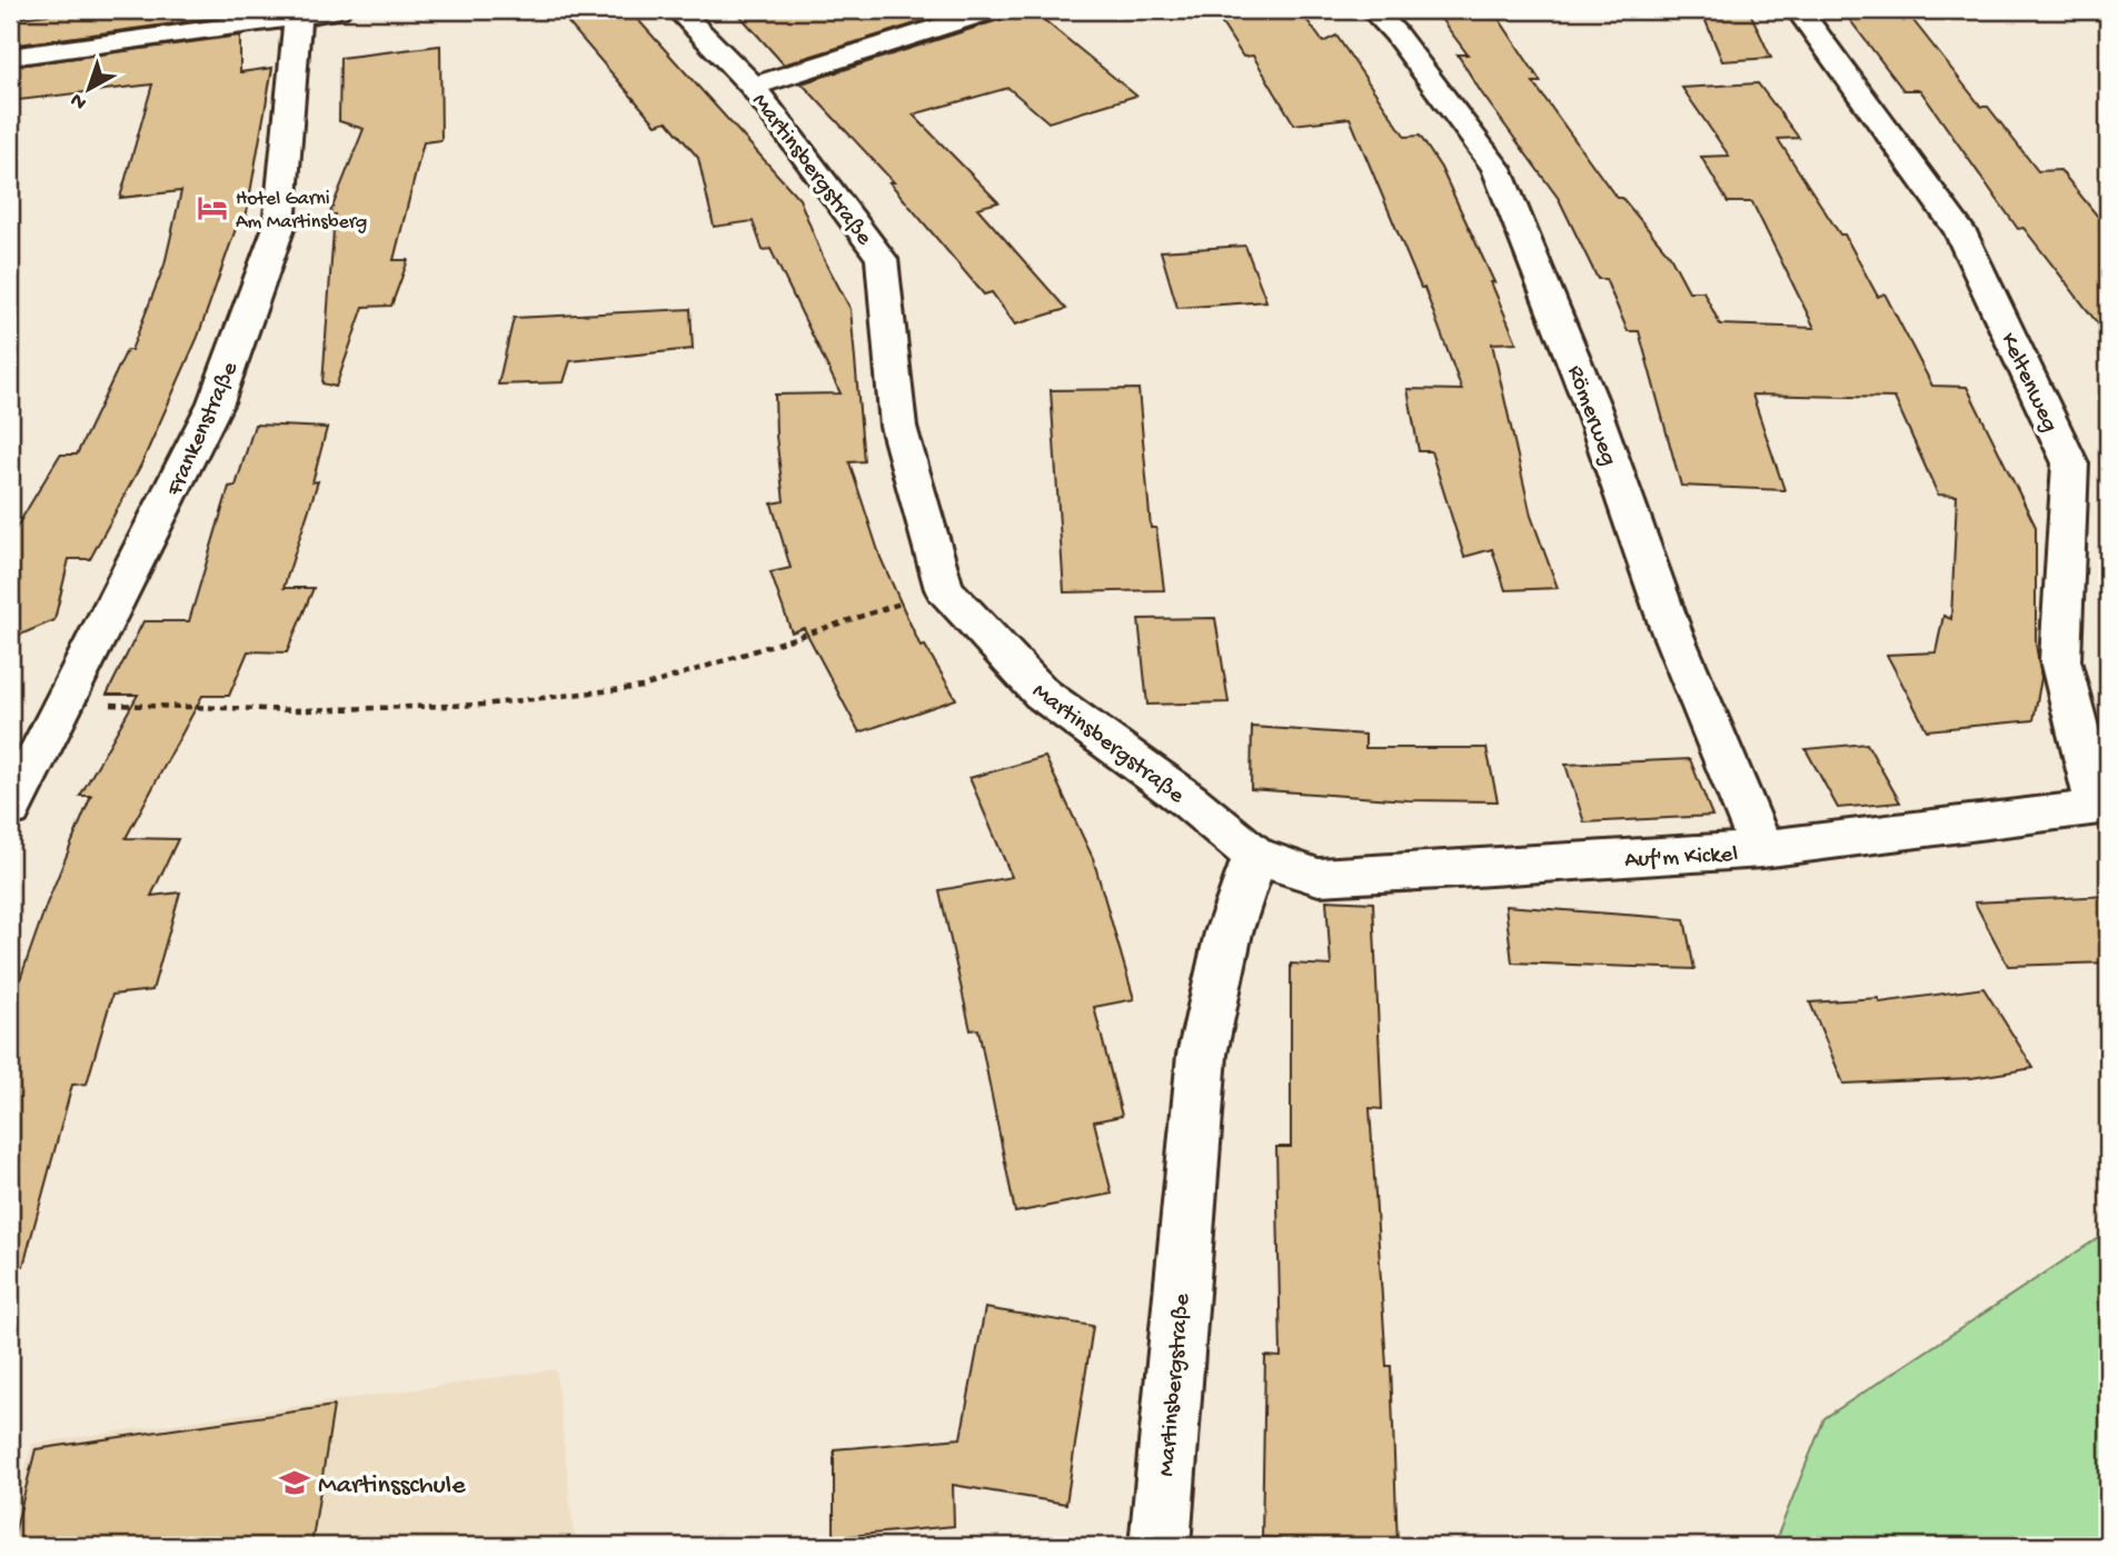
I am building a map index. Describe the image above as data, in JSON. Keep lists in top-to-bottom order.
{
  "streets": {
    "street": [
      "Martinsbergstraße",
      "Keltenweg",
      "Römerweg",
      "Frankenstraße",
      "Auf'm Kickel"
    ]
  },
  "crossings": [
    ["Martinsbergstraße", "Auf'm Kickel"],
    ["Keltenweg", "Auf'm Kickel"],
    ["Römerweg", "Auf'm Kickel"]
  ],
  "places": {
    "hotel": ["Hotel Garni Am Martinsberg"],
    "school or university": ["Martinsschule"]
  },
  "north": "bottom left"
}
